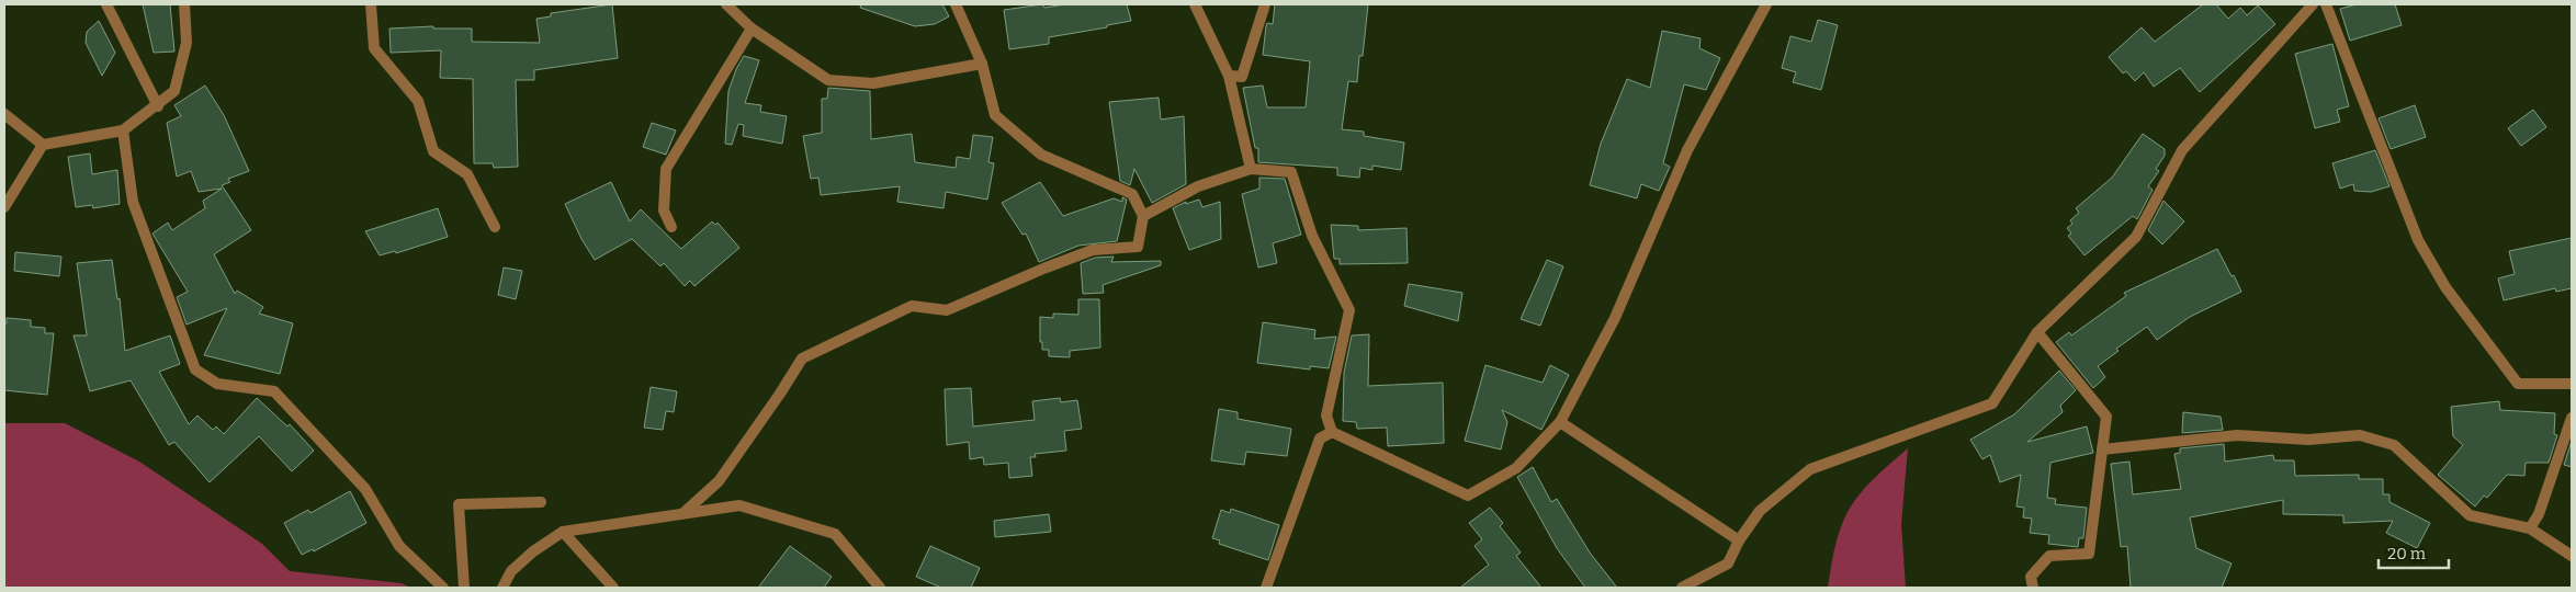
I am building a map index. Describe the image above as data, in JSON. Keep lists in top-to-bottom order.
{
  "scale_bar": "20 m"
}
